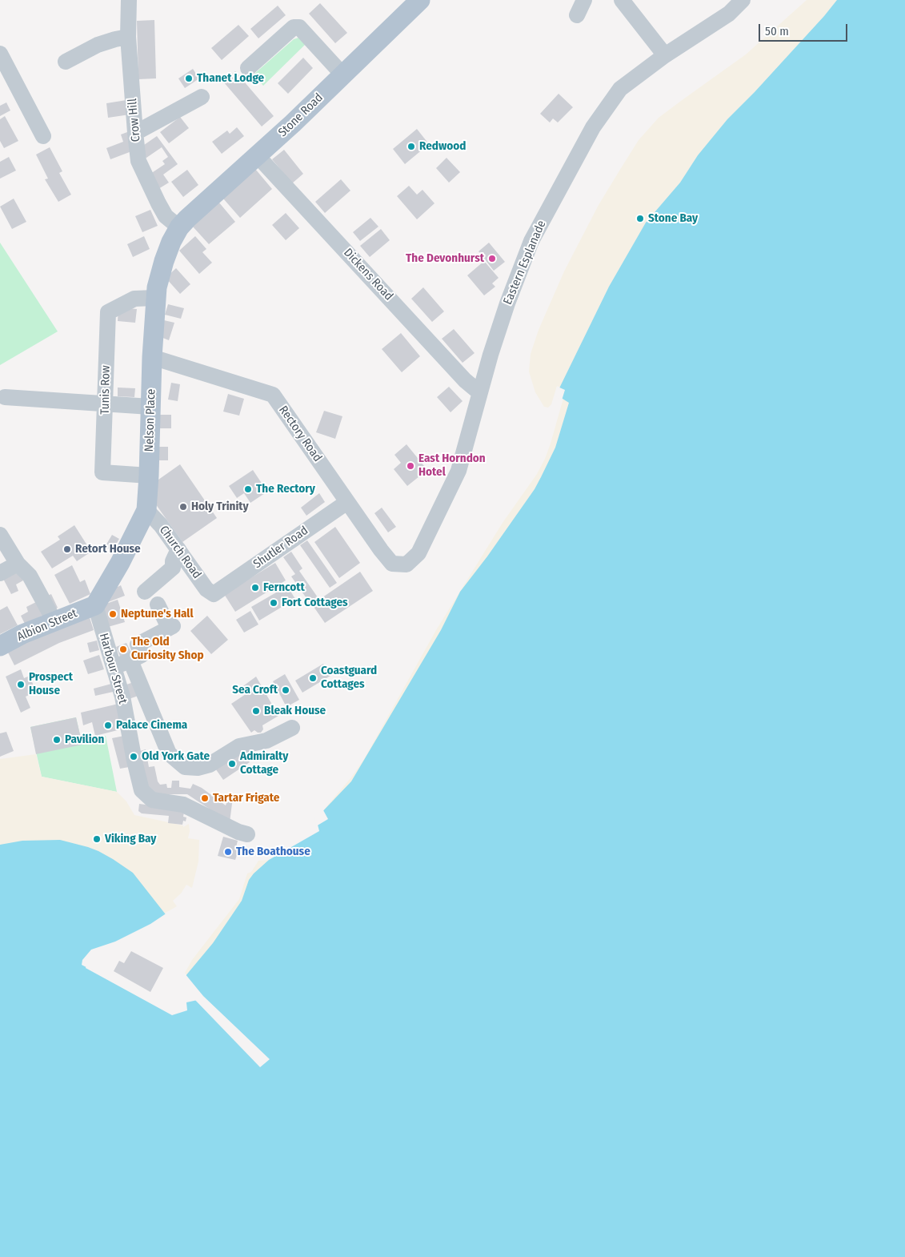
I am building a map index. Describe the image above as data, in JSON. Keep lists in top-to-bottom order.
{
  "streets": {
    "main road": ["Stone Road", "Nelson Place", "Albion Street"],
    "street": [
      "Crow Hill",
      "Eastern Esplanade",
      "Dickens Road",
      "Tunis Row",
      "Rectory Road",
      "Shutler Road",
      "Church Road",
      "Harbour Street"
    ]
  },
  "crossings": [
    ["Stone Road", "Crow Hill"],
    ["Stone Road", "Dickens Road"],
    ["Stone Road", "Nelson Place"],
    ["Crow Hill", "Nelson Place"],
    ["Eastern Esplanade", "Dickens Road"],
    ["Eastern Esplanade", "Rectory Road"],
    ["Tunis Row", "Nelson Place"],
    ["Nelson Place", "Rectory Road"],
    ["Nelson Place", "Church Road"],
    ["Nelson Place", "Albion Street"],
    ["Nelson Place", "Harbour Street"],
    ["Rectory Road", "Shutler Road"],
    ["Shutler Road", "Church Road"],
    ["Albion Street", "Harbour Street"]
  ],
  "places": [
    "Thanet Lodge",
    "Redwood",
    "Stone Bay",
    "The Devonhurst",
    "East Horndon Hotel",
    "The Rectory",
    "Holy Trinity",
    "Retort House",
    "Ferncott",
    "Fort Cottages",
    "Neptune's Hall",
    "The Old Curiosity Shop",
    "Coastguard Cottages",
    "Prospect House",
    "Sea Croft",
    "Bleak House",
    "Palace Cinema",
    "Pavilion",
    "Old York Gate",
    "Admiralty Cottage",
    "Tartar Frigate",
    "Viking Bay",
    "The Boathouse"
  ],
  "scale_bar": "50 m"
}
